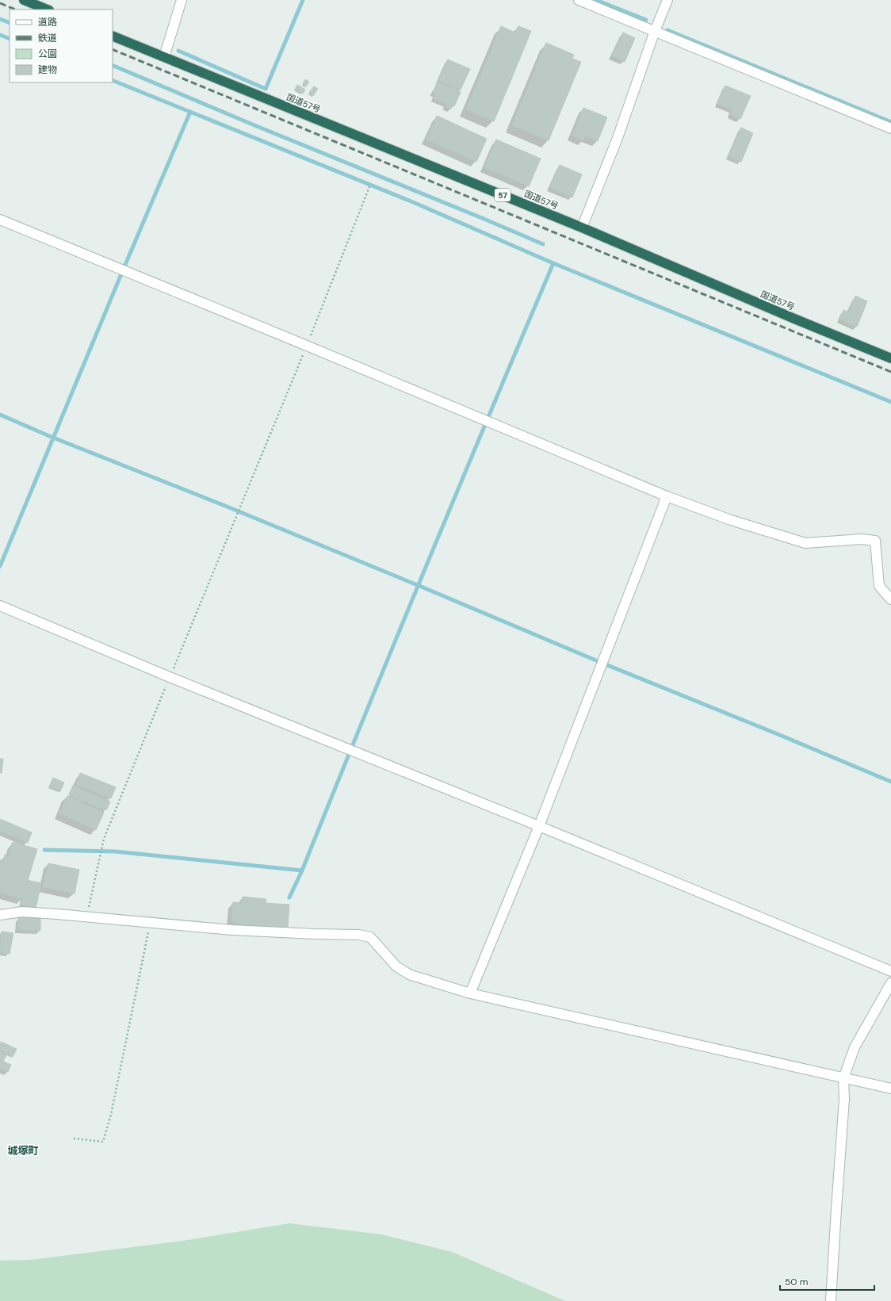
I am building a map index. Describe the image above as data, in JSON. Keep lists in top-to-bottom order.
{
  "streets": {
    "highway": ["国道57号", "57"]
  },
  "districts": ["城塚町"],
  "legend": [
    "道路",
    "鉄道",
    "公園",
    "建物"
  ],
  "scale_bar": "50 m"
}
